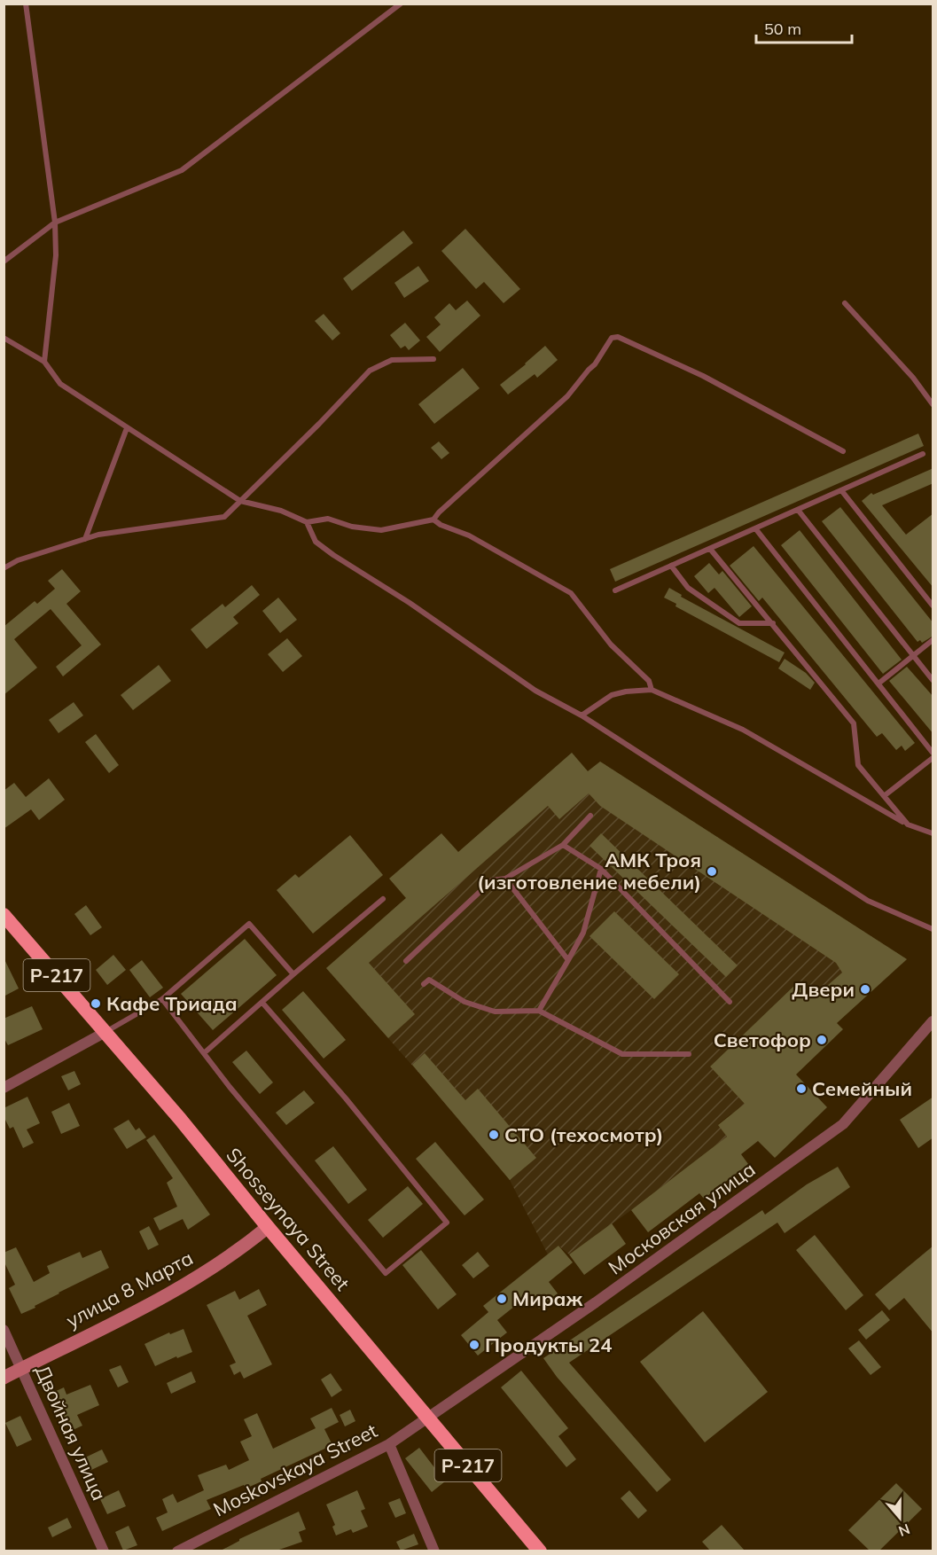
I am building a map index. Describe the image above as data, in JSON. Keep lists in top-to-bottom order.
{
  "streets": {
    "highway": ["Р-217", "Shosseynaya Street"],
    "main road": ["улица 8 Марта"],
    "street": ["Московская улица", "Двойная улица", "Moskovskaya Street"]
  },
  "crossings": [
    ["Московская улица", "Shosseynaya Street"],
    ["Московская улица", "Moskovskaya Street"],
    ["Shosseynaya Street", "улица 8 Марта"],
    ["Shosseynaya Street", "Moskovskaya Street"],
    ["улица 8 Марта", "Двойная улица"]
  ],
  "places": [
    "АМК Троя (изготовление мебели)",
    "Двери",
    "Кафе Триада",
    "Светофор",
    "Семейный",
    "СТО (техосмотр)",
    "Мираж",
    "Продукты 24"
  ],
  "scale_bar": "50 m",
  "north": "bottom"
}
